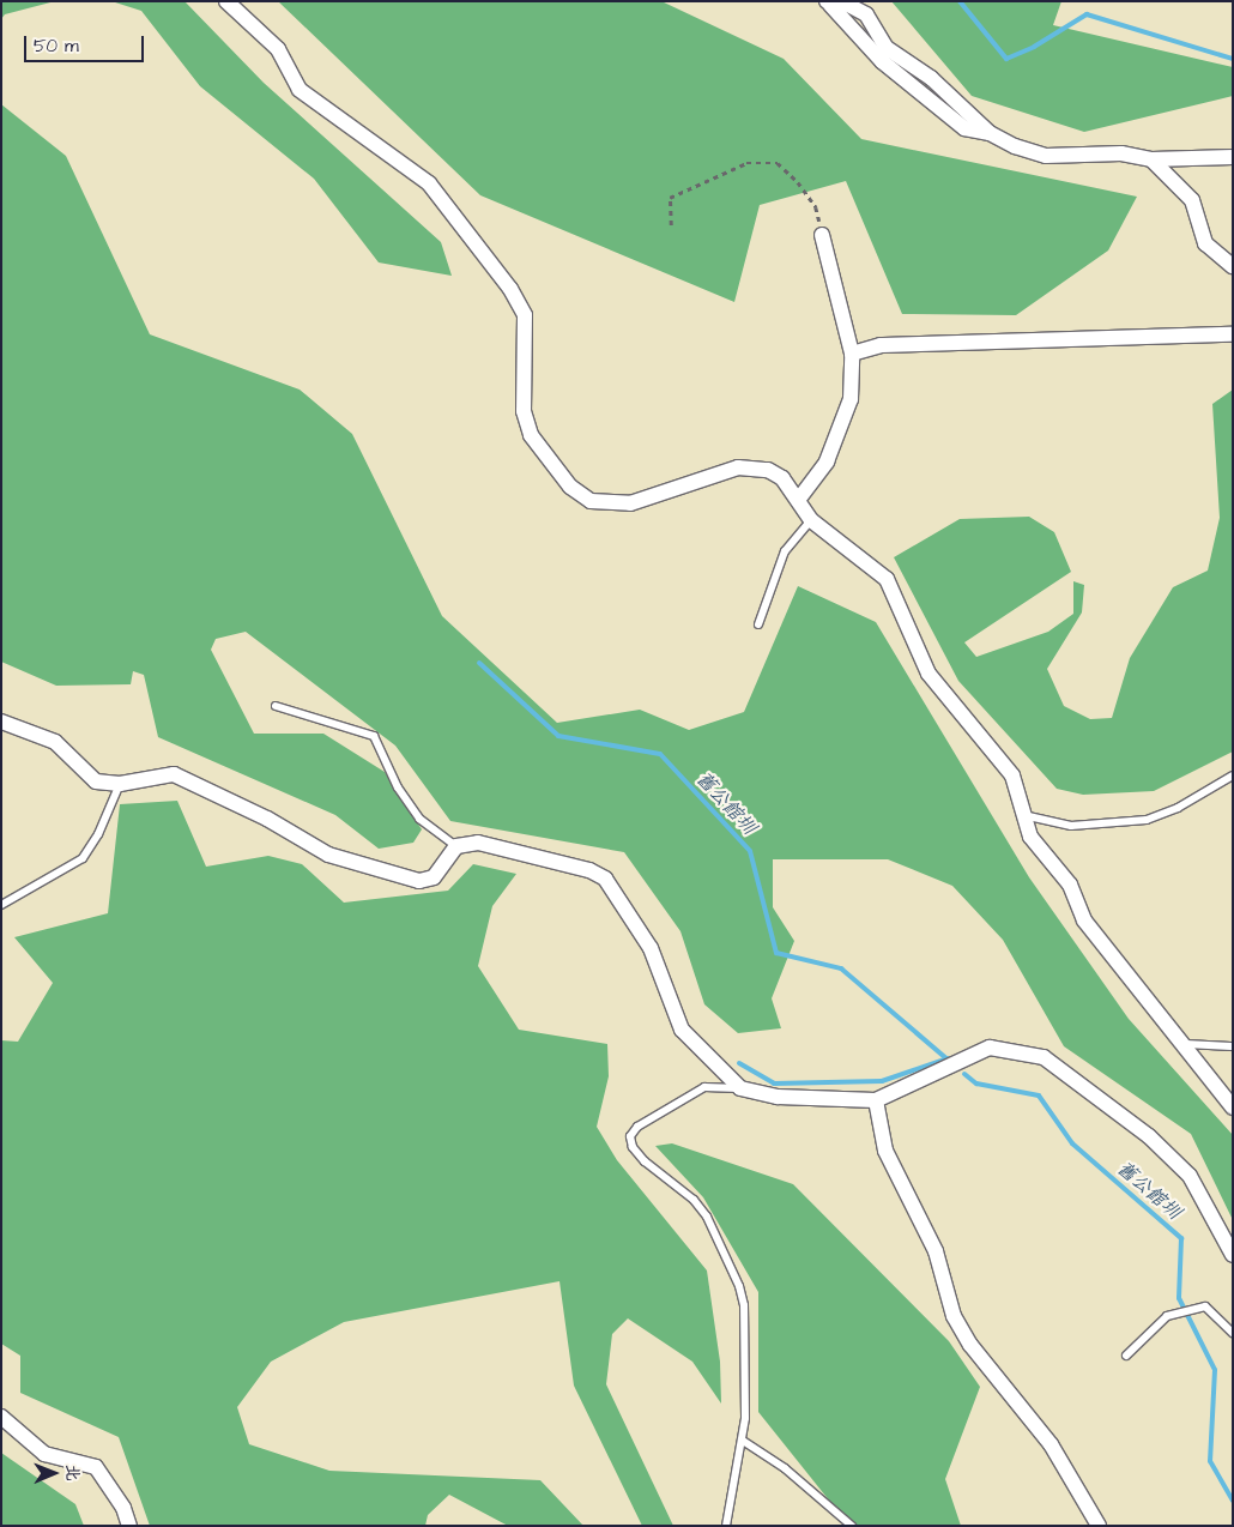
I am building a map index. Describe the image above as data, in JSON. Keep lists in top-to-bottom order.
{
  "water": ["舊公館圳"],
  "scale_bar": "50 m",
  "north": "right"
}
